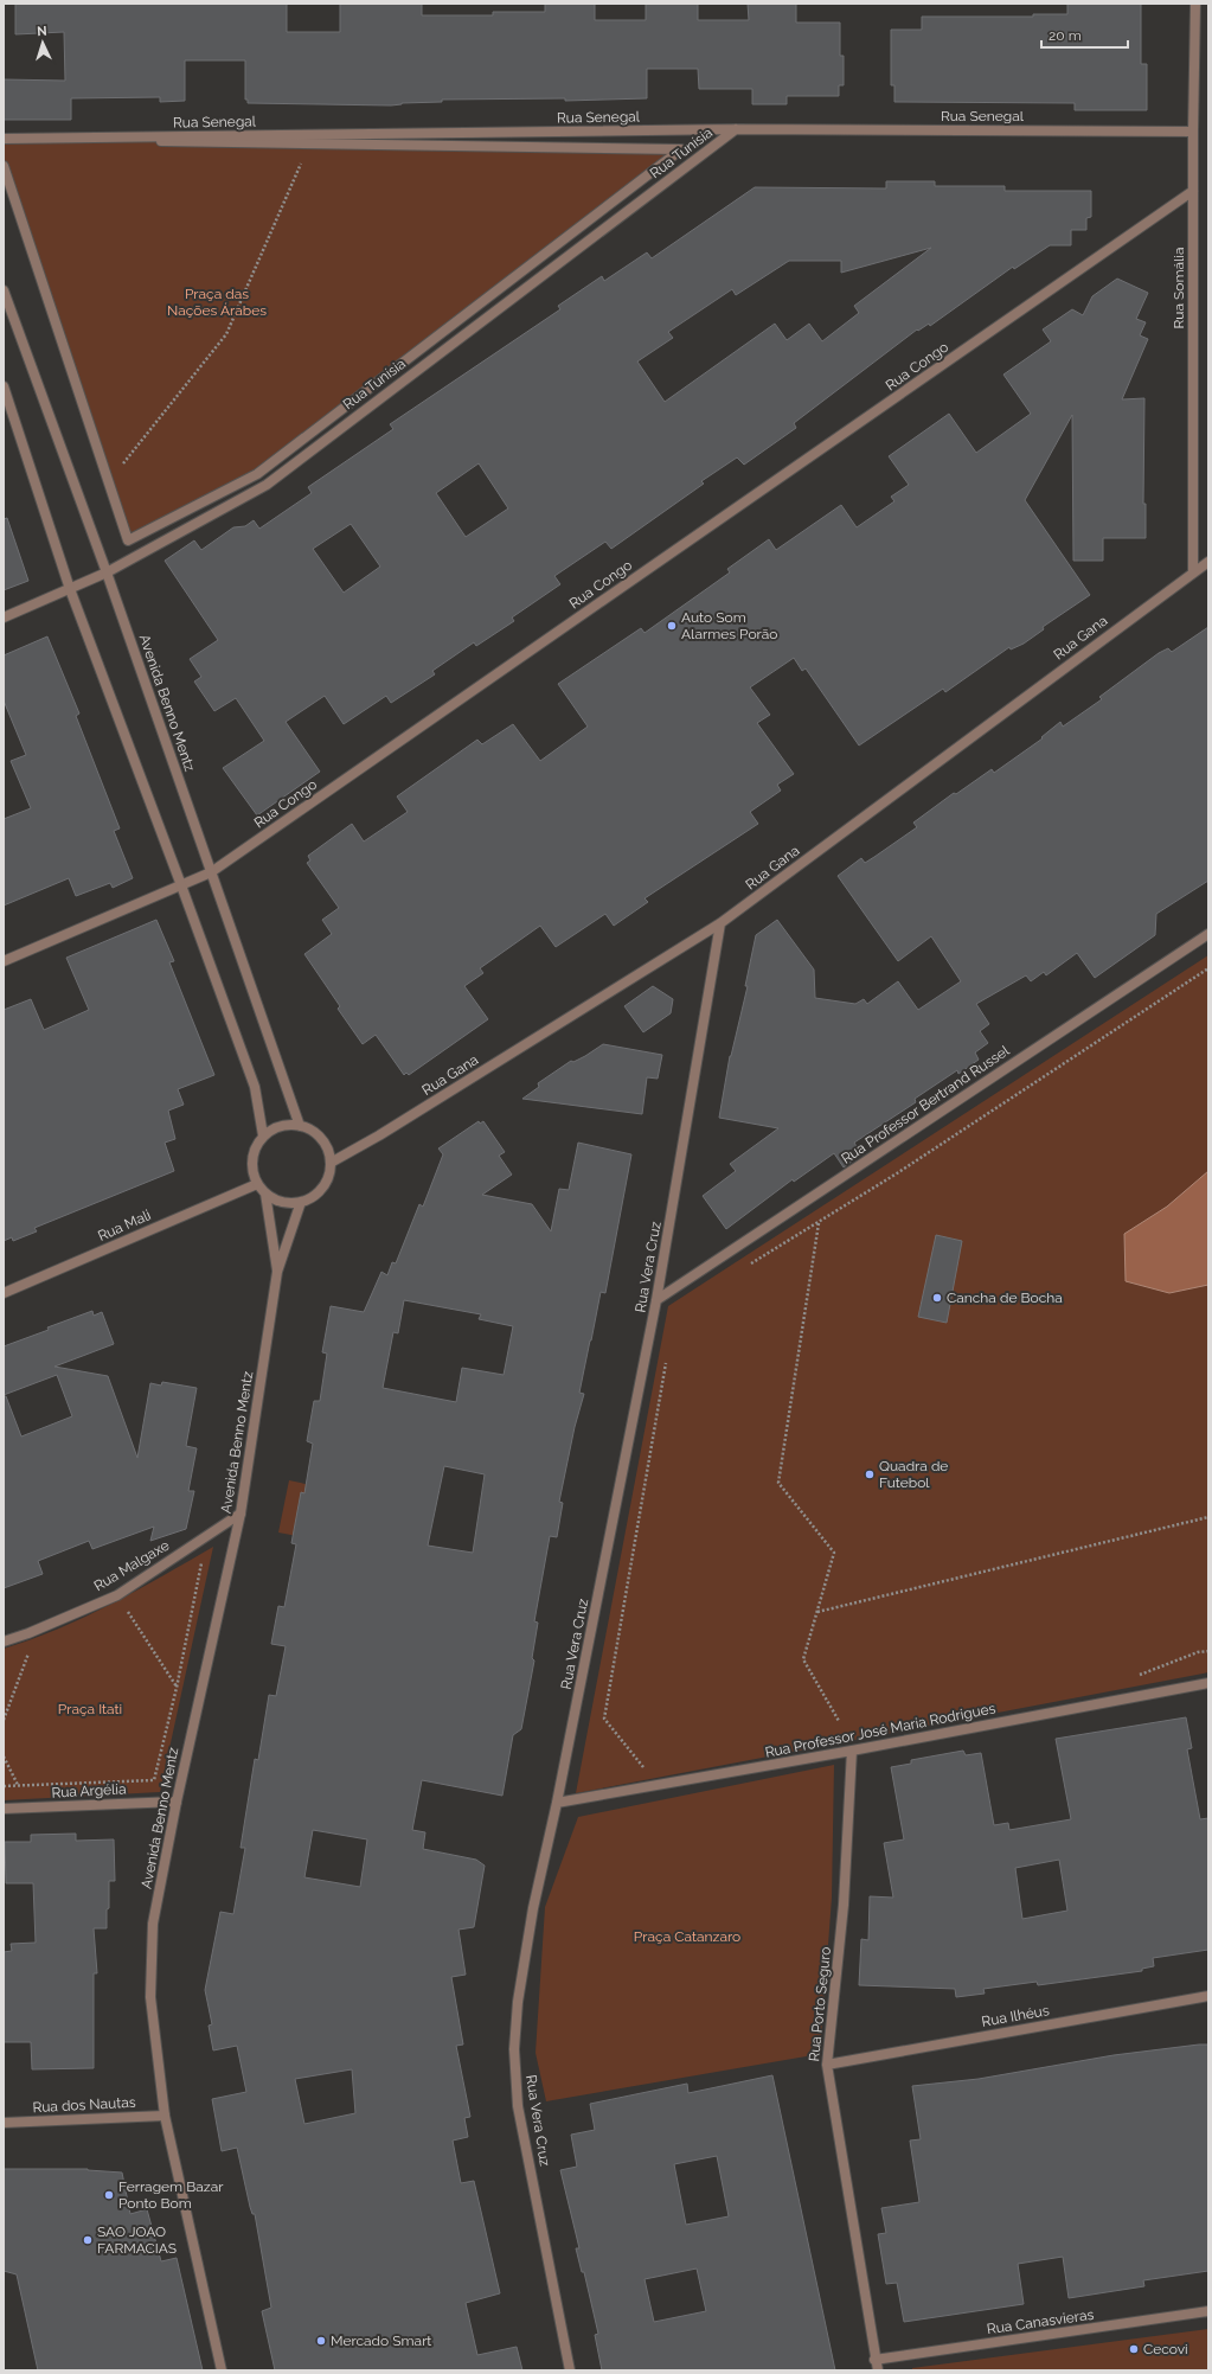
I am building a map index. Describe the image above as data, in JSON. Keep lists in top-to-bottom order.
{
  "streets": {
    "street": [
      "Rua Senegal",
      "Rua Tunísia",
      "Rua Somália",
      "Rua Congo",
      "Rua Gana",
      "Avenida Benno Mentz",
      "Rua Professor Bertrand Russel",
      "Rua Mali",
      "Rua Vera Cruz",
      "Rua Malgaxe",
      "Rua Professor José Maria Rodrigues",
      "Rua Argélia",
      "Rua Porto Seguro",
      "Rua Ilhéus",
      "Rua dos Nautas",
      "Rua Canasvieras"
    ]
  },
  "crossings": [
    ["Rua Senegal", "Rua Tunísia"],
    ["Rua Senegal", "Rua Somália"],
    ["Rua Tunísia", "Avenida Benno Mentz"],
    ["Rua Somália", "Rua Congo"],
    ["Rua Somália", "Rua Gana"],
    ["Rua Congo", "Avenida Benno Mentz"],
    ["Rua Gana", "Avenida Benno Mentz"],
    ["Rua Gana", "Rua Mali"],
    ["Rua Gana", "Rua Vera Cruz"],
    ["Avenida Benno Mentz", "Rua Mali"],
    ["Avenida Benno Mentz", "Rua Malgaxe"],
    ["Avenida Benno Mentz", "Rua Argélia"],
    ["Avenida Benno Mentz", "Rua dos Nautas"],
    ["Rua Professor Bertrand Russel", "Rua Vera Cruz"],
    ["Rua Vera Cruz", "Rua Professor José Maria Rodrigues"],
    ["Rua Professor José Maria Rodrigues", "Rua Porto Seguro"],
    ["Rua Porto Seguro", "Rua Ilhéus"],
    ["Rua Porto Seguro", "Rua Canasvieras"]
  ],
  "parks": ["Praça das Nações Árabes", "Praça Itati", "Praça Catanzaro"],
  "places": [
    "Auto Som Alarmes Porão",
    "Cancha de Bocha",
    "Quadra de Futebol",
    "Ferragem Bazar Ponto Bom",
    "SAO JOAO FARMACIAS",
    "Mercado Smart",
    "Cecovi"
  ],
  "scale_bar": "20 m",
  "north": "top"
}
